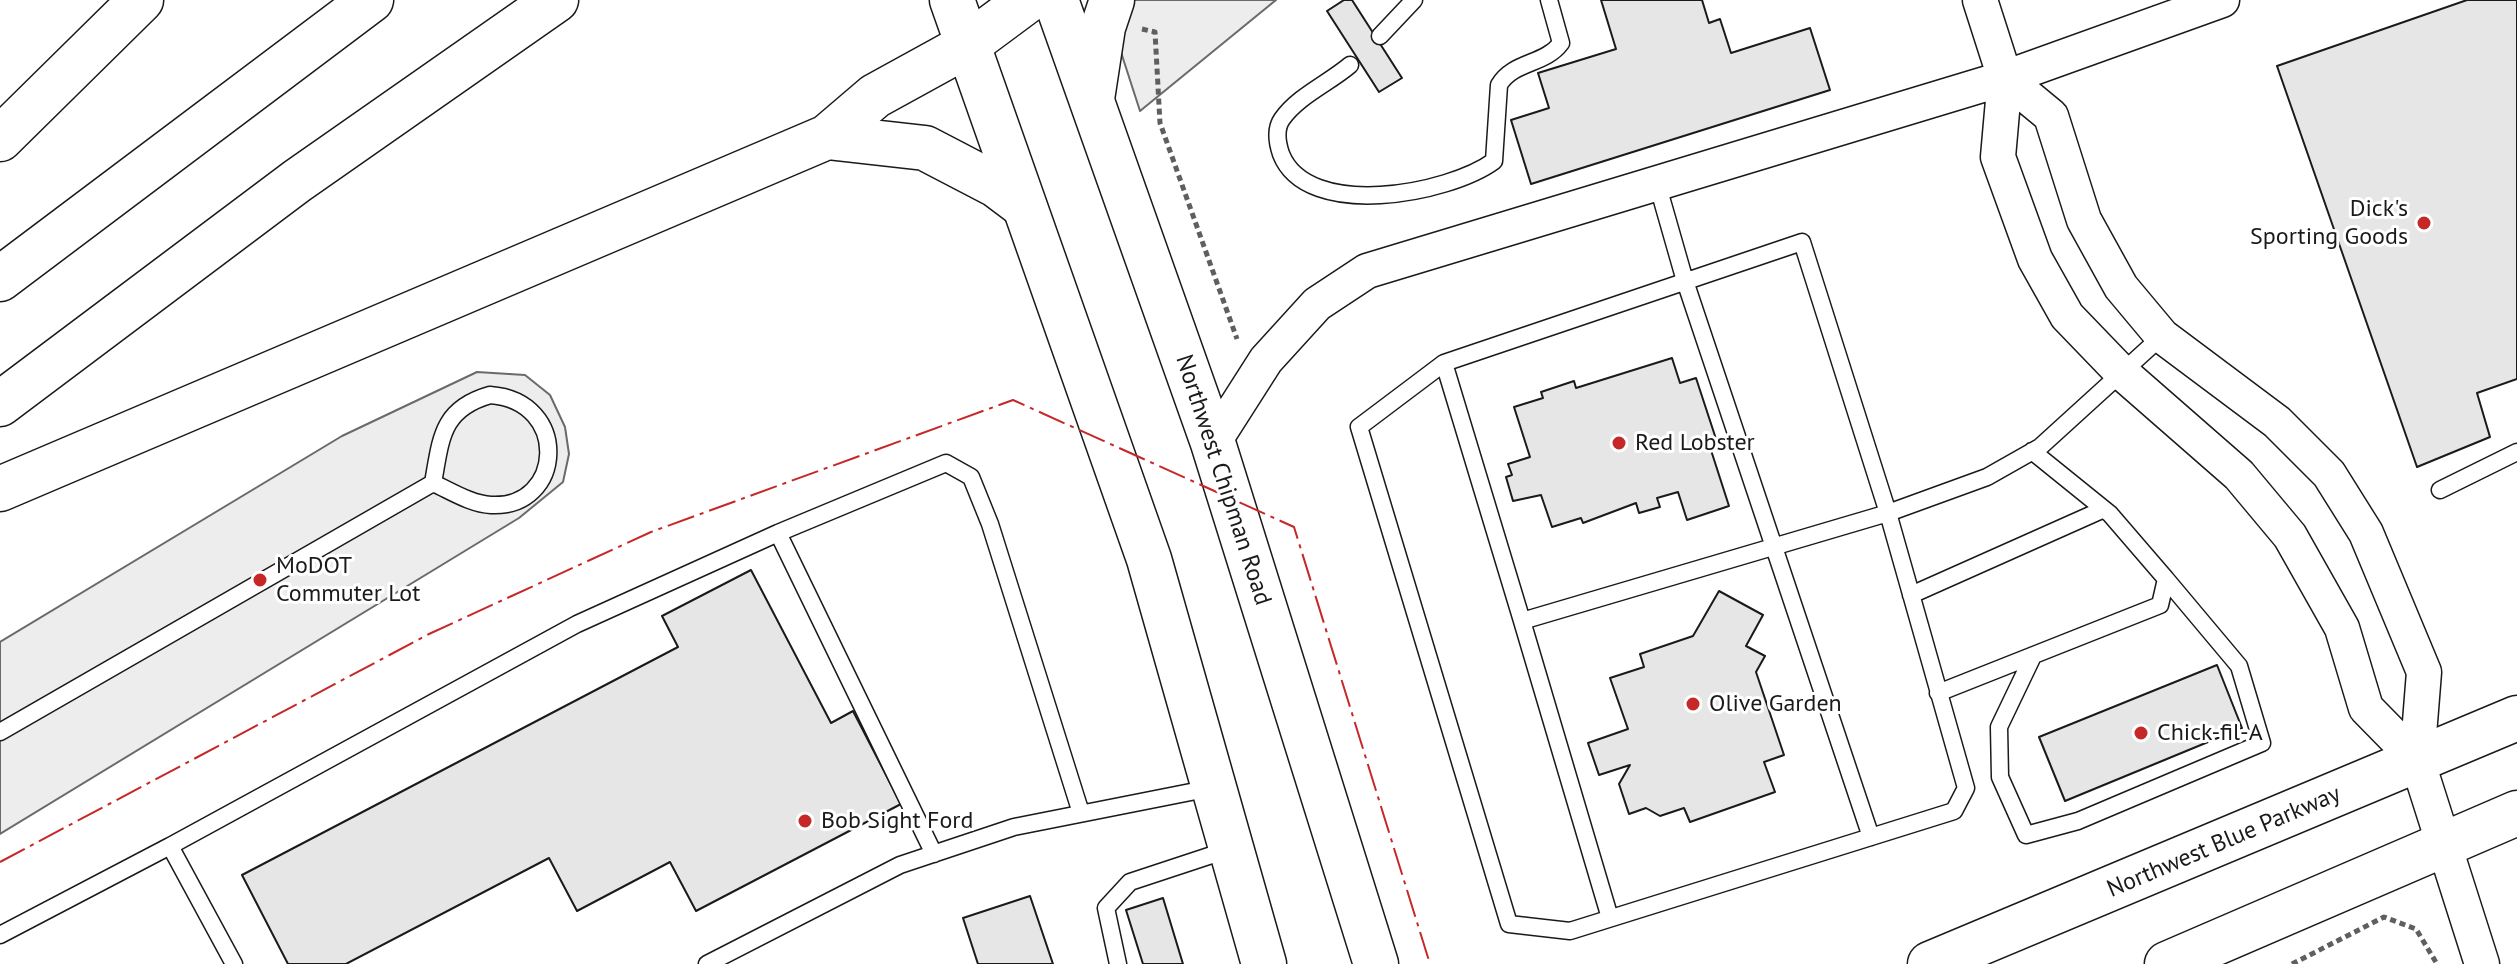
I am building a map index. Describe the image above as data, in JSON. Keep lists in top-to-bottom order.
{
  "streets": {
    "main road": ["Northwest Chipman Road", "Northwest Blue Parkway"]
  },
  "places": [
    "Dick's Sporting Goods",
    "Red Lobster",
    "MoDOT Commuter Lot",
    "Olive Garden",
    "Chick-fil-A",
    "Bob Sight Ford"
  ]
}
